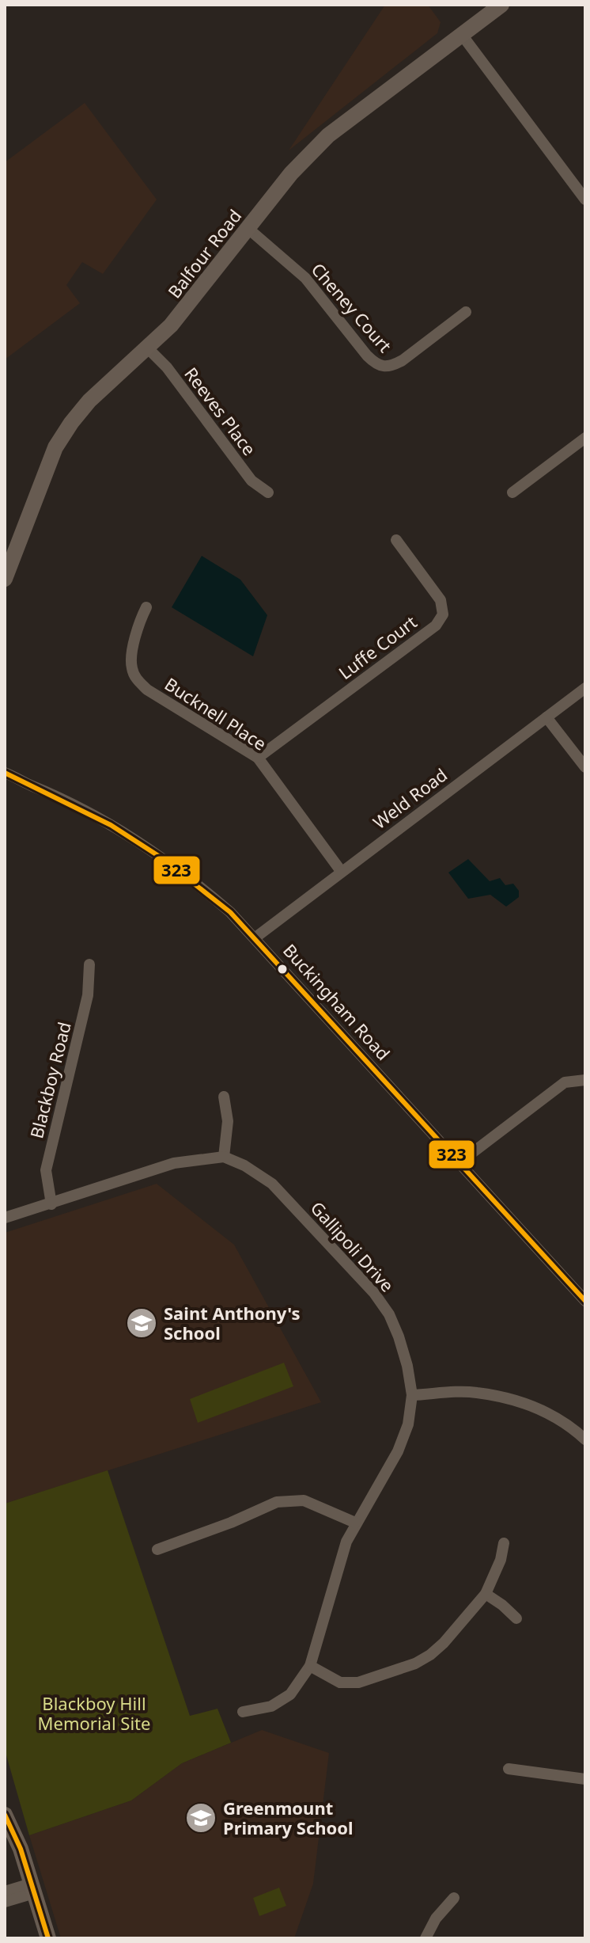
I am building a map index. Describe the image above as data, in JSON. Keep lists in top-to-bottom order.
{
  "streets": {
    "main road": ["Balfour Road"],
    "street": [
      "Cheney Court",
      "Reeves Place",
      "Luffe Court",
      "Bucknell Place",
      "Weld Road",
      "Buckingham Road",
      "Blackboy Road",
      "Gallipoli Drive"
    ]
  },
  "crossings": [
    ["Balfour Road", "Cheney Court"],
    ["Balfour Road", "Reeves Place"],
    ["Luffe Court", "Bucknell Place"],
    ["Bucknell Place", "Weld Road"],
    ["Weld Road", "Buckingham Road"]
  ],
  "parks": ["Blackboy Hill Memorial Site"],
  "places": {
    "school or university": ["Saint Anthony's School", "Greenmount Primary School"]
  },
  "lines": ["transit line 323"]
}
